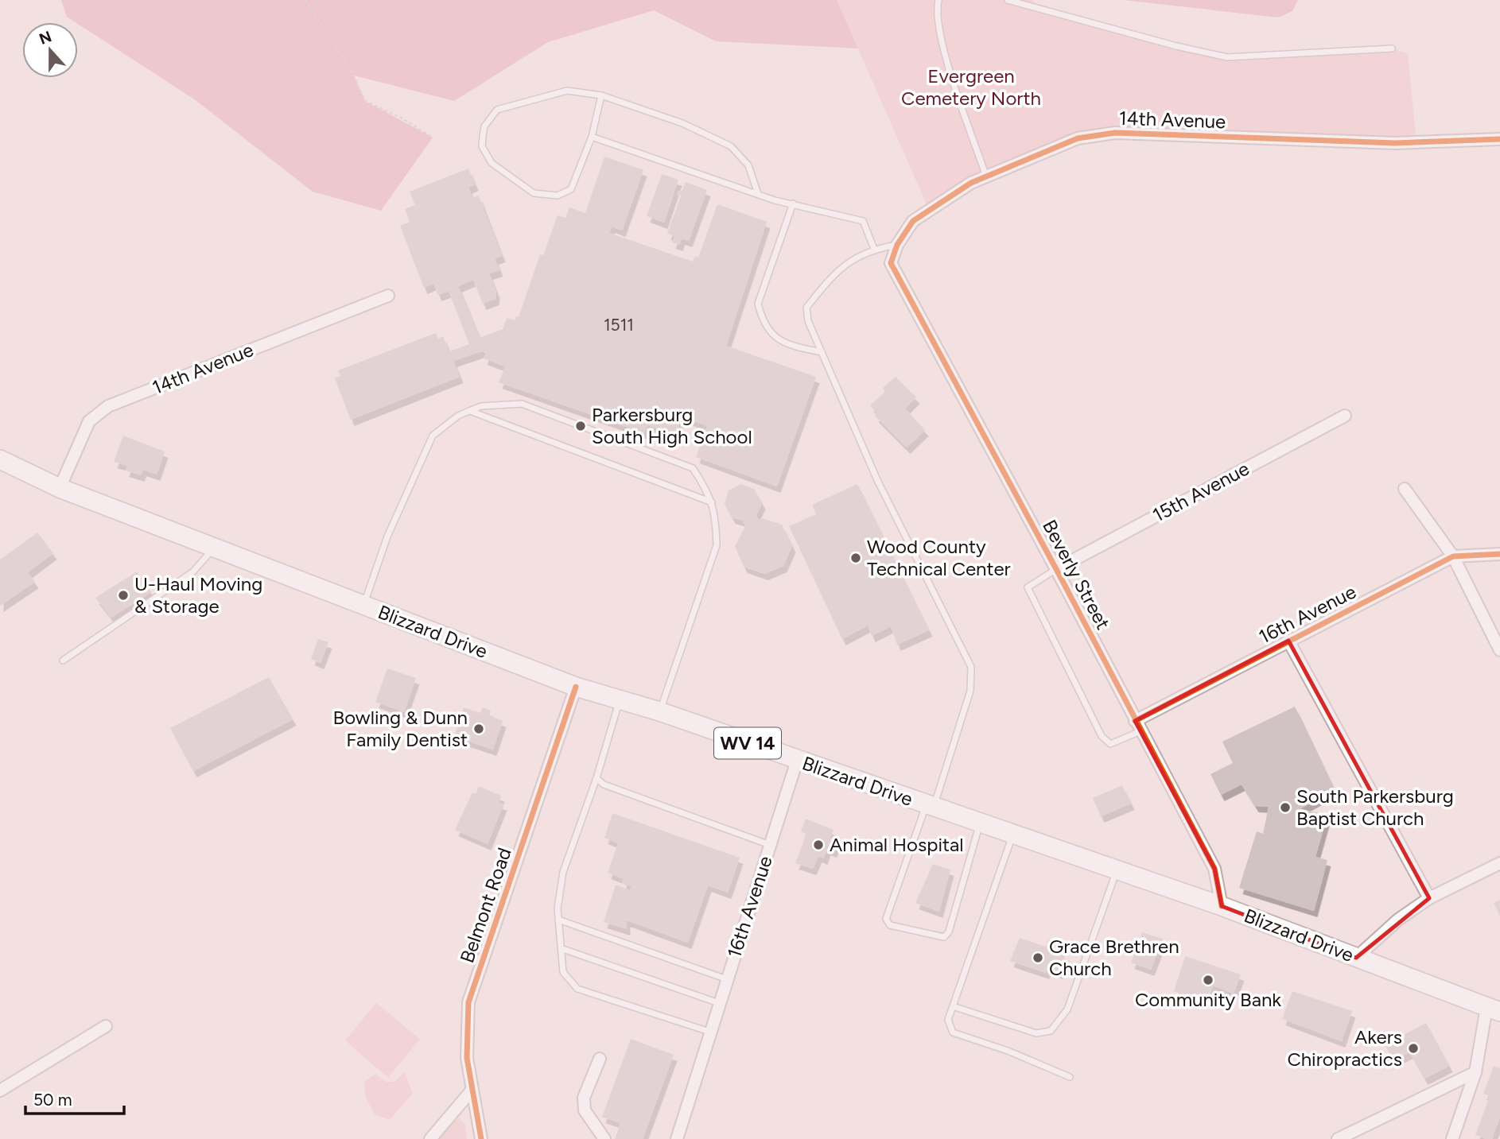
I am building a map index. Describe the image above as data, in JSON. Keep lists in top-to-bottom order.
{
  "streets": {
    "main road": ["Blizzard Drive", "WV 14"],
    "street": [
      "14th Avenue",
      "15th Avenue",
      "Beverly Street",
      "16th Avenue",
      "Belmont Road"
    ]
  },
  "crossings": [
    ["14th Avenue", "Beverly Street"],
    ["14th Avenue", "Blizzard Drive"],
    ["15th Avenue", "Beverly Street"],
    ["Beverly Street", "16th Avenue"],
    ["Beverly Street", "Blizzard Drive"],
    ["16th Avenue", "Blizzard Drive"],
    ["Blizzard Drive", "Belmont Road"]
  ],
  "parks": ["Evergreen Cemetery North"],
  "places": [
    "Parkersburg South High School",
    "Wood County Technical Center",
    "U-Haul Moving & Storage",
    "Bowling & Dunn Family Dentist",
    "South Parkersburg Baptist Church",
    "Animal Hospital",
    "Grace Brethren Church",
    "Community Bank",
    "Akers Chiropractics"
  ],
  "house_numbers": ["1511"],
  "scale_bar": "50 m",
  "north": "top"
}
